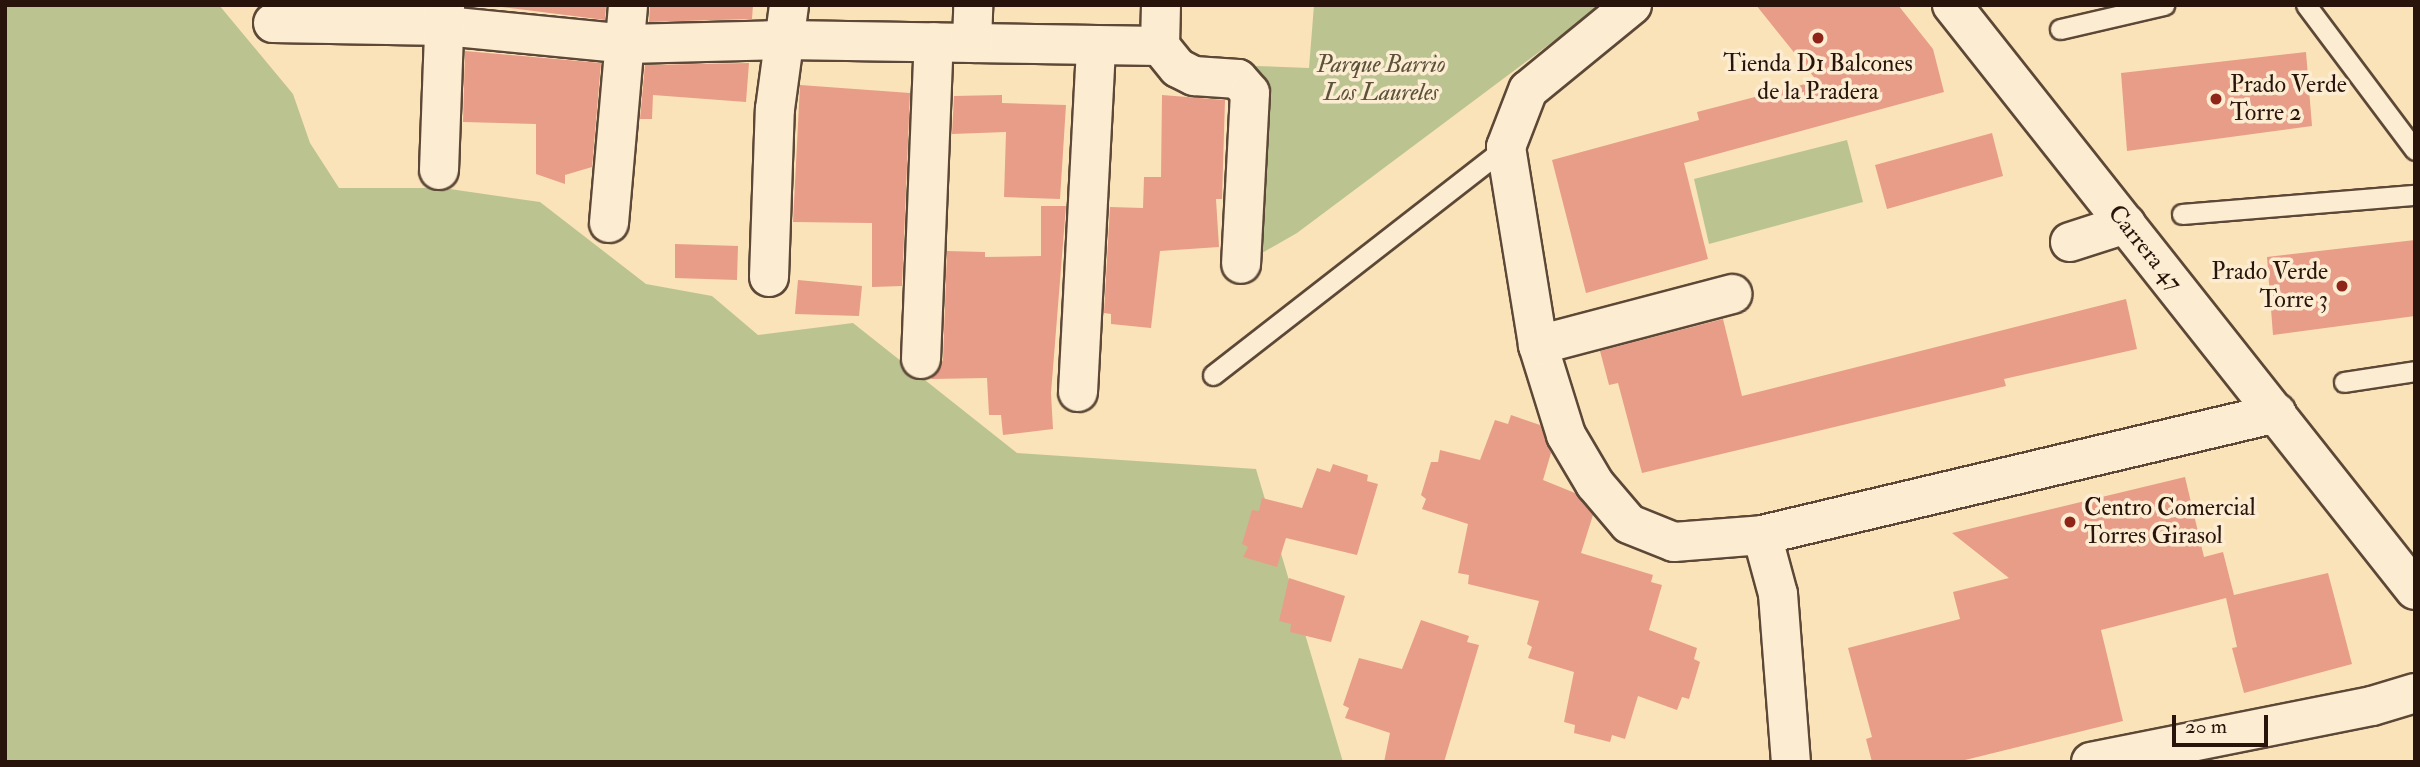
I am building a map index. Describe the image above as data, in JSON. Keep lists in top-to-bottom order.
{
  "streets": {
    "street": ["Carrera 47"]
  },
  "parks": ["Parque Barrio Los Laureles"],
  "places": [
    "Tienda D1 Balcones de la Pradera",
    "Prado Verde Torre 2",
    "Prado Verde Torre 3",
    "Centro Comercial Torres Girasol"
  ],
  "scale_bar": "20 m"
}
